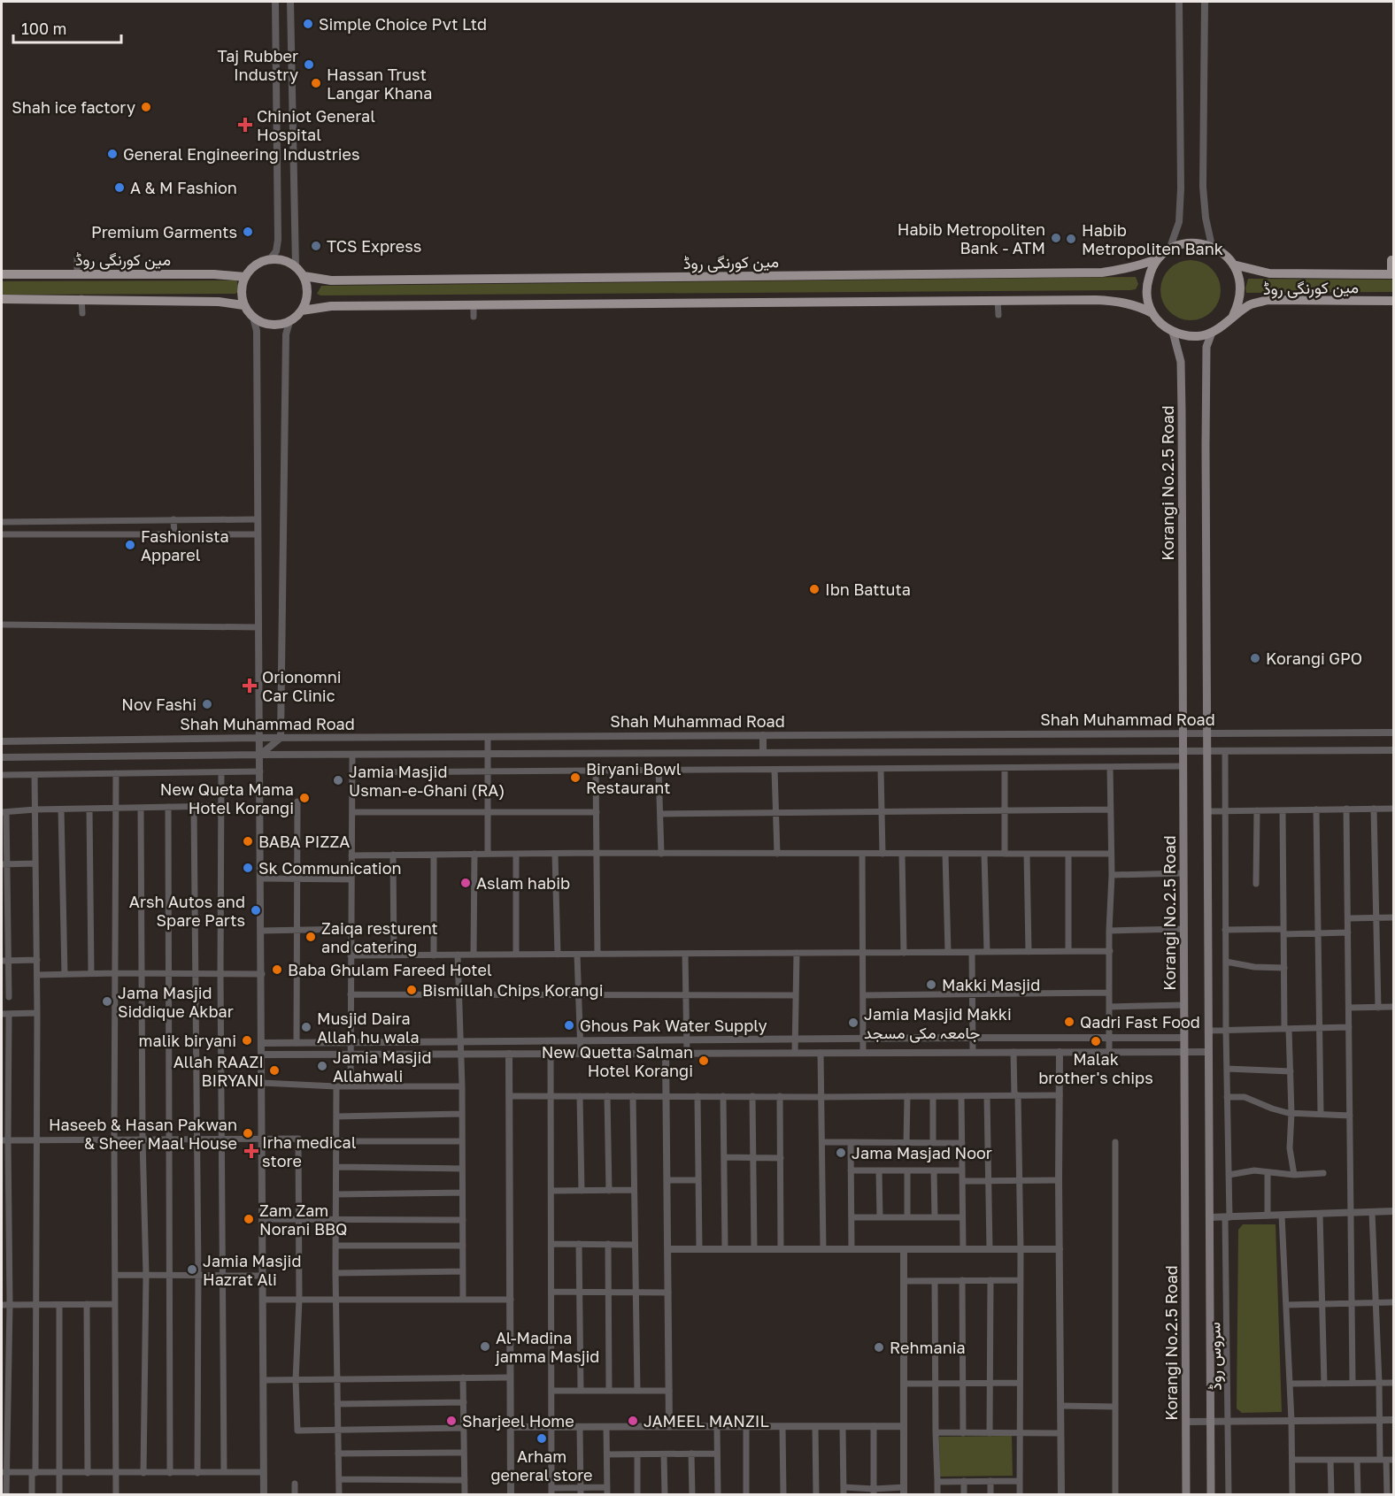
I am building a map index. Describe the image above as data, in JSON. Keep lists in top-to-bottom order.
{
  "streets": {
    "main road": ["مین کورنگی روڈ", "Korangi No.2.5 Road"],
    "street": ["Shah Muhammad Road", "سروس روڈ"]
  },
  "crossings": [
    ["مین کورنگی روڈ", "Korangi No.2.5 Road"],
    ["Korangi No.2.5 Road", "Shah Muhammad Road"],
    ["Shah Muhammad Road", "سروس روڈ"]
  ],
  "places": {
    "other": [
      "Simple Choice Pvt Ltd",
      "Taj Rubber Industry",
      "Hassan Trust Langar Khana",
      "Shah ice factory",
      "General Engineering Industries",
      "A & M Fashion",
      "Premium Garments",
      "Habib Metropoliten Bank - ATM",
      "Habib Metropoliten Bank",
      "TCS Express",
      "Fashionista Apparel",
      "Ibn Battuta",
      "Korangi GPO",
      "Nov Fashi",
      "Biryani Bowl Restaurant",
      "Jamia Masjid Usman-e-Ghani (RA)",
      "New Queta Mama Hotel Korangi",
      "BABA PIZZA",
      "Sk Communication",
      "Aslam habib",
      "Arsh Autos and Spare Parts",
      "Zaiqa resturent and catering",
      "Baba Ghulam Fareed Hotel",
      "Makki Masjid",
      "Bismillah Chips Korangi",
      "Jama Masjid Siddique Akbar",
      "Qadri Fast Food",
      "Jamia Masjid Makki جامعہ مکی مسجد",
      "Ghous Pak Water Supply",
      "Musjid Daira Allah hu wala",
      "malik biryani",
      "Malak brother's chips",
      "New Quetta Salman Hotel Korangi",
      "Jamia Masjid Allahwali",
      "Allah RAAZI BIRYANI",
      "Haseeb & Hasan Pakwan & Sheer Maal House",
      "Jama Masjad Noor",
      "Zam Zam Norani BBQ",
      "Jamia Masjid Hazrat Ali",
      "Al-Madina jamma Masjid",
      "Rehmania",
      "Sharjeel Home",
      "JAMEEL MANZIL",
      "Arham general store"
    ],
    "health": ["Chiniot General Hospital", "Orionomni Car Clinic", "Irha medical store"]
  },
  "scale_bar": "100 m"
}
